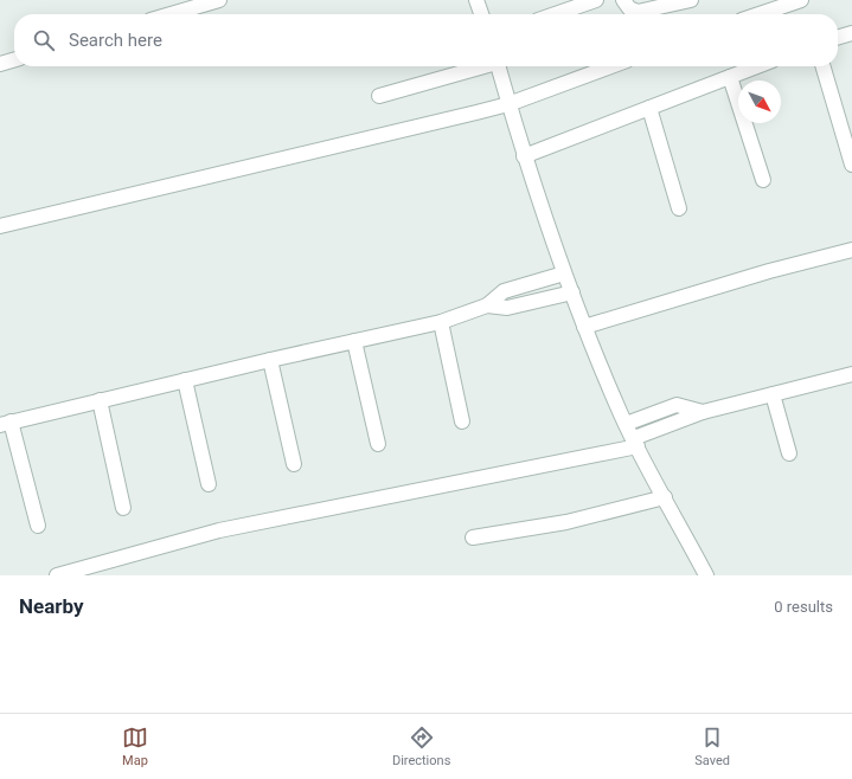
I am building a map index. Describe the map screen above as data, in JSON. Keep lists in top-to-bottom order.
{
  "north": "bottom right",
  "page": {
    "search": "Search here",
    "heading": ["Nearby", "0 results"],
    "nav": ["Map", "Directions", "Saved"]
  }
}
